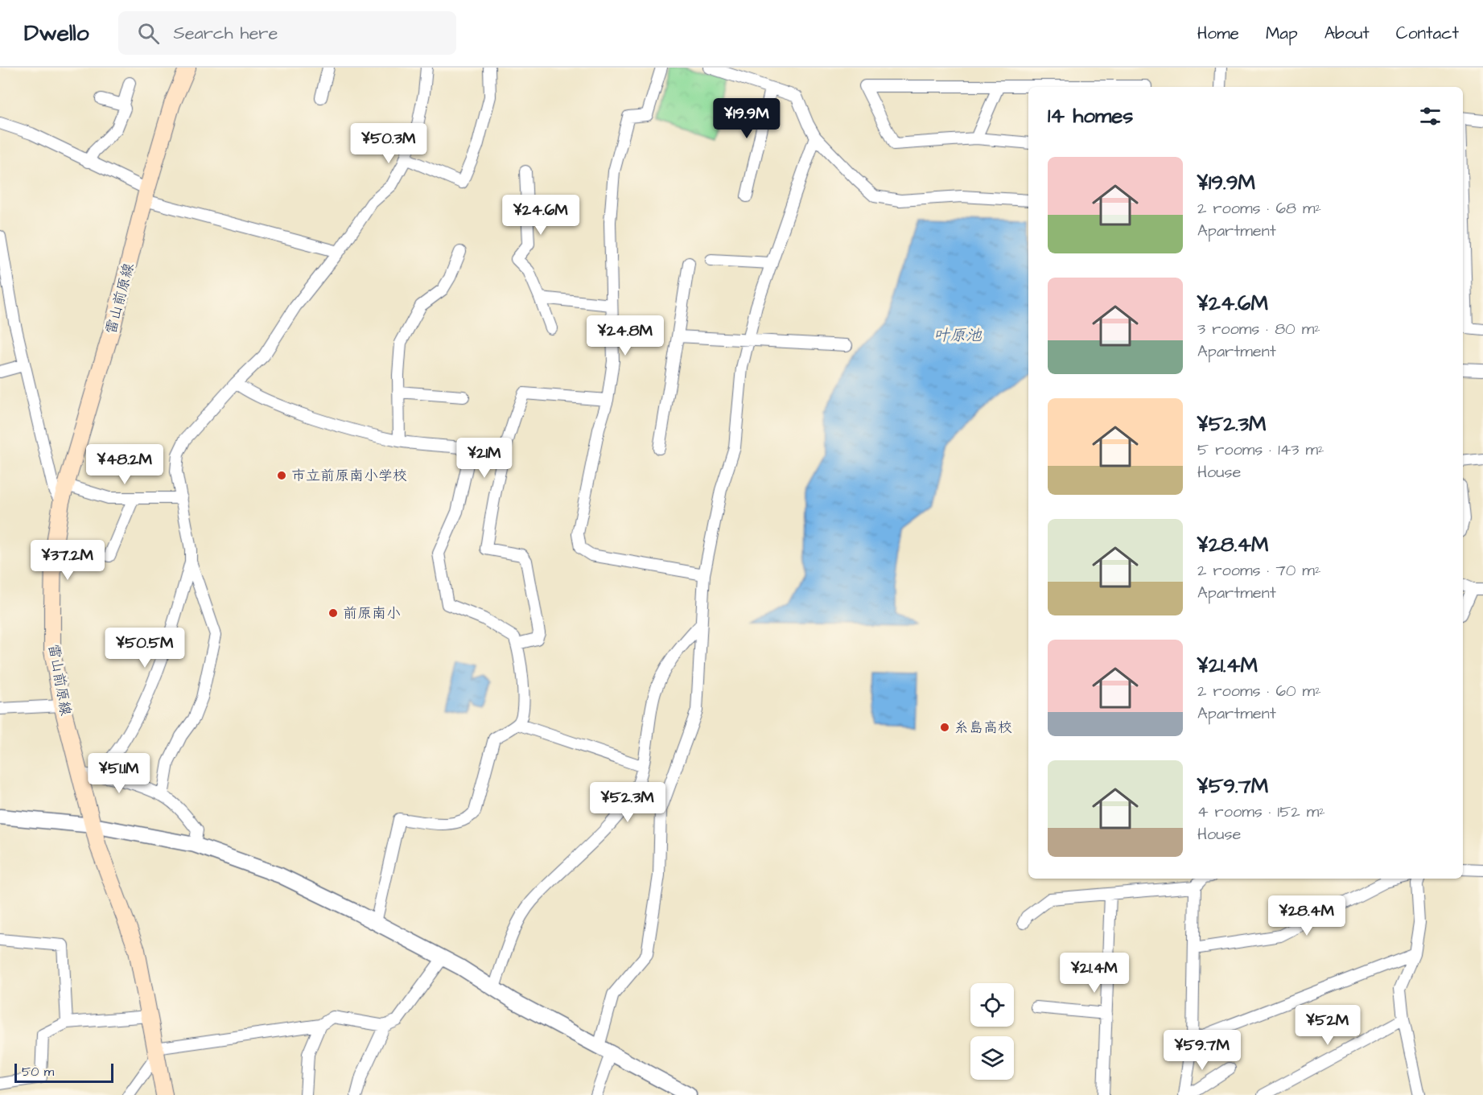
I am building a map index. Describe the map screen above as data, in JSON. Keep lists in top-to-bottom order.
{
  "streets": {
    "main road": ["雷山前原線"]
  },
  "water": ["叶原池"],
  "places": ["市立前原南小学校", "前原南小", "糸島高校"],
  "scale_bar": "50 m",
  "page": {
    "header": "Dwello",
    "search": "Search here",
    "nav": [
      "Home",
      "Map",
      "About",
      "Contact"
    ],
    "heading": "14 homes",
    "price": [
      "¥19.9M",
      "¥50.3M",
      "¥24.6M",
      "¥24.8M",
      "¥21M",
      "¥48.2M",
      "¥37.2M",
      "¥50.5M",
      "¥51.1M",
      "¥52.3M",
      "¥28.4M",
      "¥21.4M",
      "¥52M",
      "¥59.7M"
    ],
    "list": [
      {
        "name": "¥19.9M",
        "note": "2 rooms · 68 m² · Apartment"
      },
      {
        "name": "¥24.6M",
        "note": "3 rooms · 80 m² · Apartment"
      },
      {
        "name": "¥52.3M",
        "note": "5 rooms · 143 m² · House"
      },
      {
        "name": "¥28.4M",
        "note": "2 rooms · 70 m² · Apartment"
      },
      {
        "name": "¥21.4M",
        "note": "2 rooms · 60 m² · Apartment"
      },
      {
        "name": "¥59.7M",
        "note": "4 rooms · 152 m² · House"
      }
    ],
    "scale": "50 m"
  }
}
